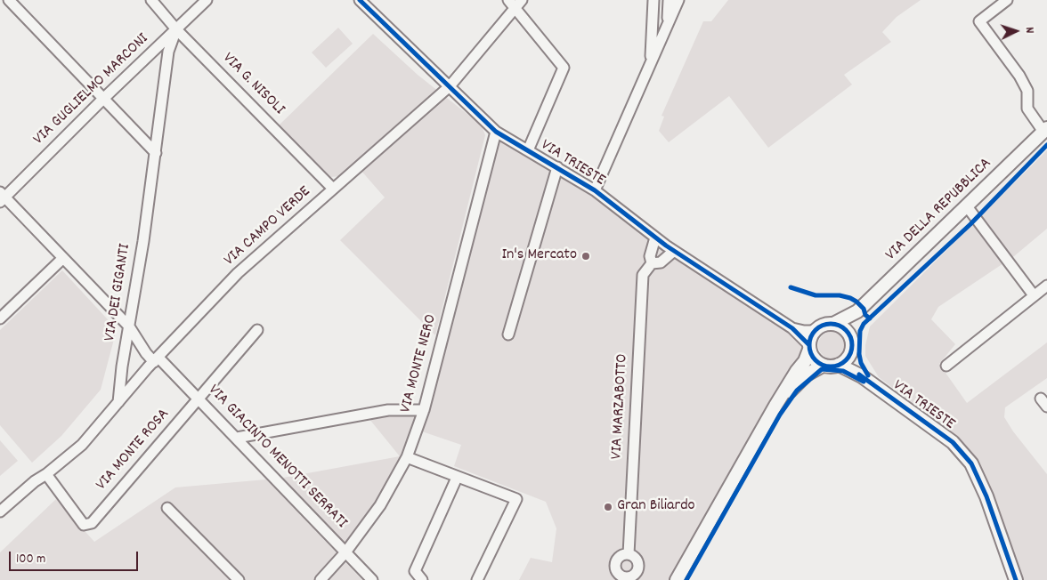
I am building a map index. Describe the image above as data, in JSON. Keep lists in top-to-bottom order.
{
  "streets": {
    "street": [
      "VIA G. NISOLI",
      "VIA GUGLIELMO MARCONI",
      "VIA TRIESTE",
      "VIA DELLA REPUBBLICA",
      "VIA CAMPO VERDE",
      "VIA DEI GIGANTI",
      "VIA MONTE NERO",
      "VIA MARZABOTTO",
      "VIA MONTE ROSA",
      "VIA GIACINTO MENOTTI SERRATI"
    ]
  },
  "crossings": [
    ["VIA G. NISOLI", "VIA GUGLIELMO MARCONI"],
    ["VIA G. NISOLI", "VIA CAMPO VERDE"],
    ["VIA G. NISOLI", "VIA DEI GIGANTI"],
    ["VIA GUGLIELMO MARCONI", "VIA DEI GIGANTI"],
    ["VIA GUGLIELMO MARCONI", "VIA GIACINTO MENOTTI SERRATI"],
    ["VIA TRIESTE", "VIA DELLA REPUBBLICA"],
    ["VIA TRIESTE", "VIA CAMPO VERDE"],
    ["VIA TRIESTE", "VIA MONTE NERO"],
    ["VIA TRIESTE", "VIA MARZABOTTO"],
    ["VIA CAMPO VERDE", "VIA DEI GIGANTI"],
    ["VIA CAMPO VERDE", "VIA GIACINTO MENOTTI SERRATI"],
    ["VIA DEI GIGANTI", "VIA GIACINTO MENOTTI SERRATI"],
    ["VIA MONTE NERO", "VIA GIACINTO MENOTTI SERRATI"],
    ["VIA MONTE ROSA", "VIA GIACINTO MENOTTI SERRATI"]
  ],
  "places": ["In's Mercato", "Gran Biliardo"],
  "scale_bar": "100 m",
  "north": "right"
}
